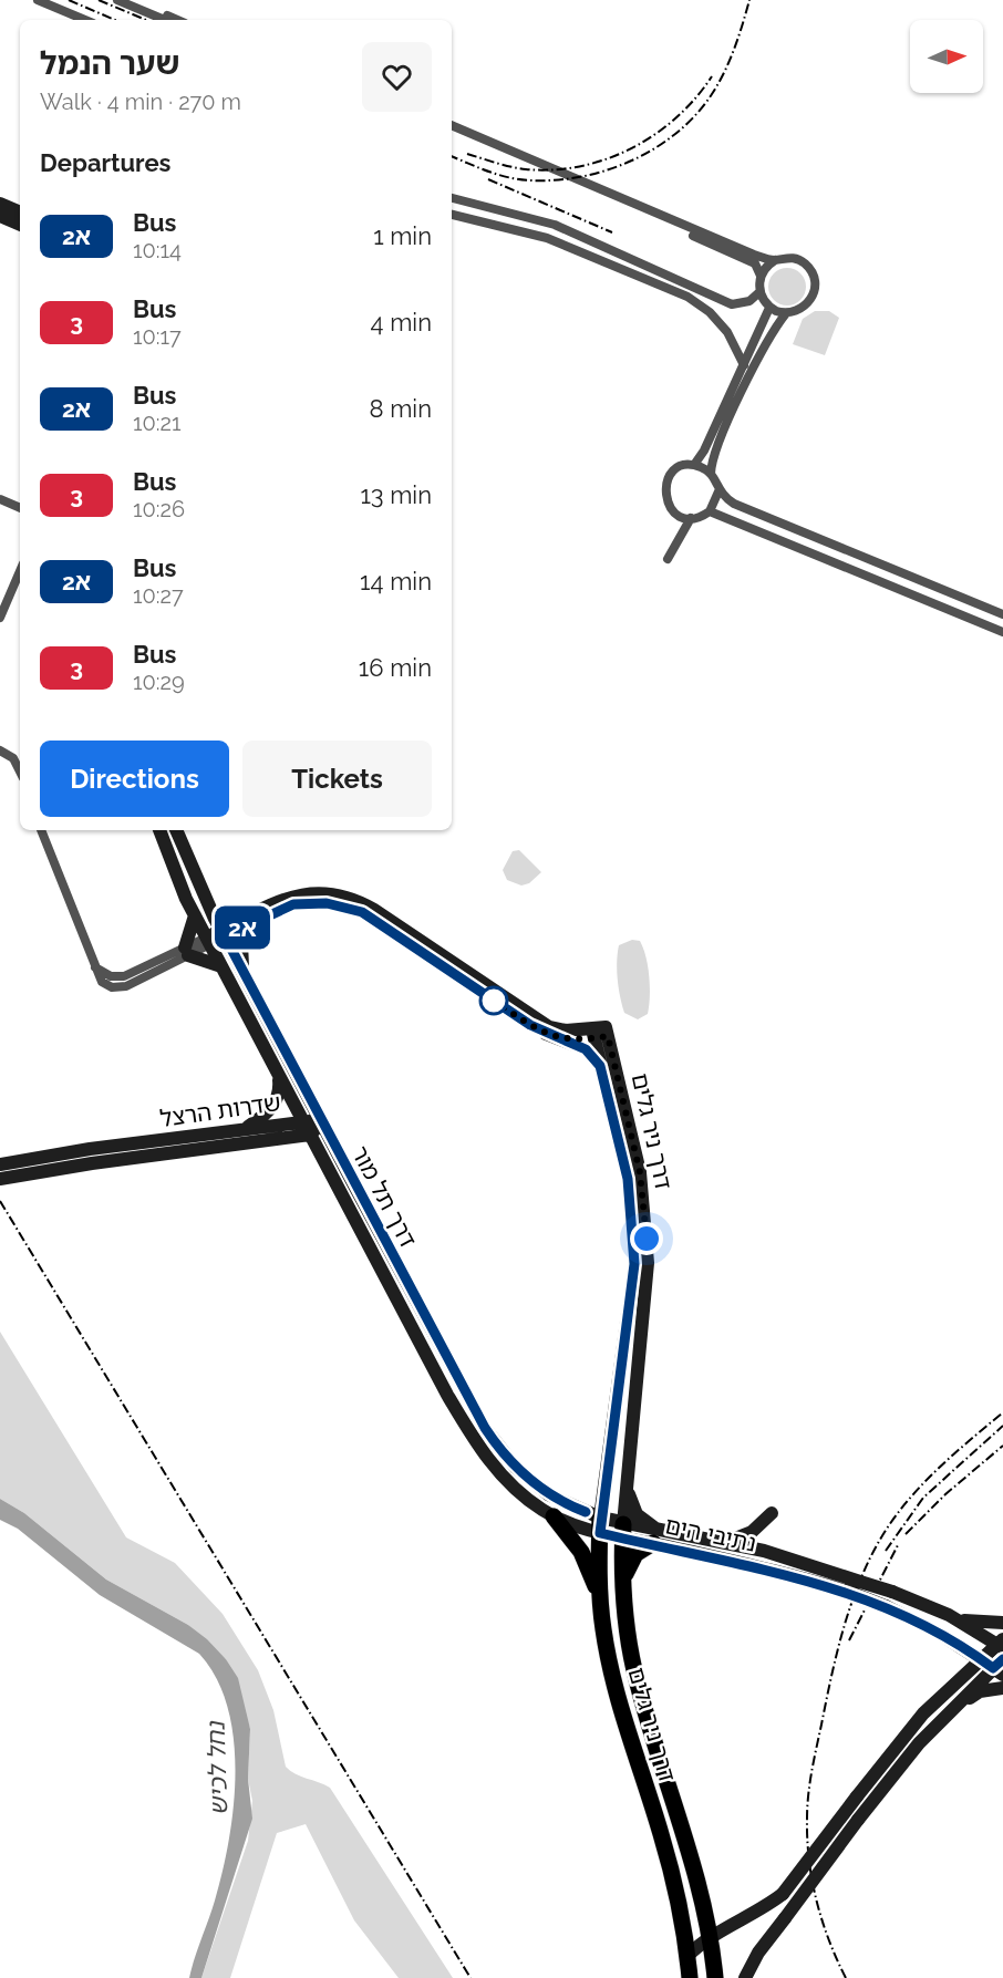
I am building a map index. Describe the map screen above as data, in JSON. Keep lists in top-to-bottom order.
{
  "streets": {
    "highway": ["דרך ניר גלים"],
    "street": ["שדרות הרצל", "דרך תל מור", "נתיבי הים"]
  },
  "crossings": [
    ["שדרות הרצל", "דרך תל מור"],
    ["דרך ניר גלים", "דרך תל מור"],
    ["דרך ניר גלים", "נתיבי הים"],
    ["דרך תל מור", "נתיבי הים"]
  ],
  "water": ["נחל לכיש"],
  "lines": ["bus line 2א"],
  "north": "right",
  "page": {
    "on_map": "2א",
    "heading": [
      ["שער הנמל", "Walk · 4 min · 270 m"],
      "Departures"
    ],
    "list": [
      {
        "mark": "2א",
        "name": "Bus",
        "note": "10:14",
        "value": "1 min"
      },
      {
        "mark": "3",
        "name": "Bus",
        "note": "10:17",
        "value": "4 min"
      },
      {
        "mark": "2א",
        "name": "Bus",
        "note": "10:21",
        "value": "8 min"
      },
      {
        "mark": "3",
        "name": "Bus",
        "note": "10:26",
        "value": "13 min"
      },
      {
        "mark": "2א",
        "name": "Bus",
        "note": "10:27",
        "value": "14 min"
      },
      {
        "mark": "3",
        "name": "Bus",
        "note": "10:29",
        "value": "16 min"
      }
    ],
    "buttons": ["Directions", "Tickets"]
  }
}
